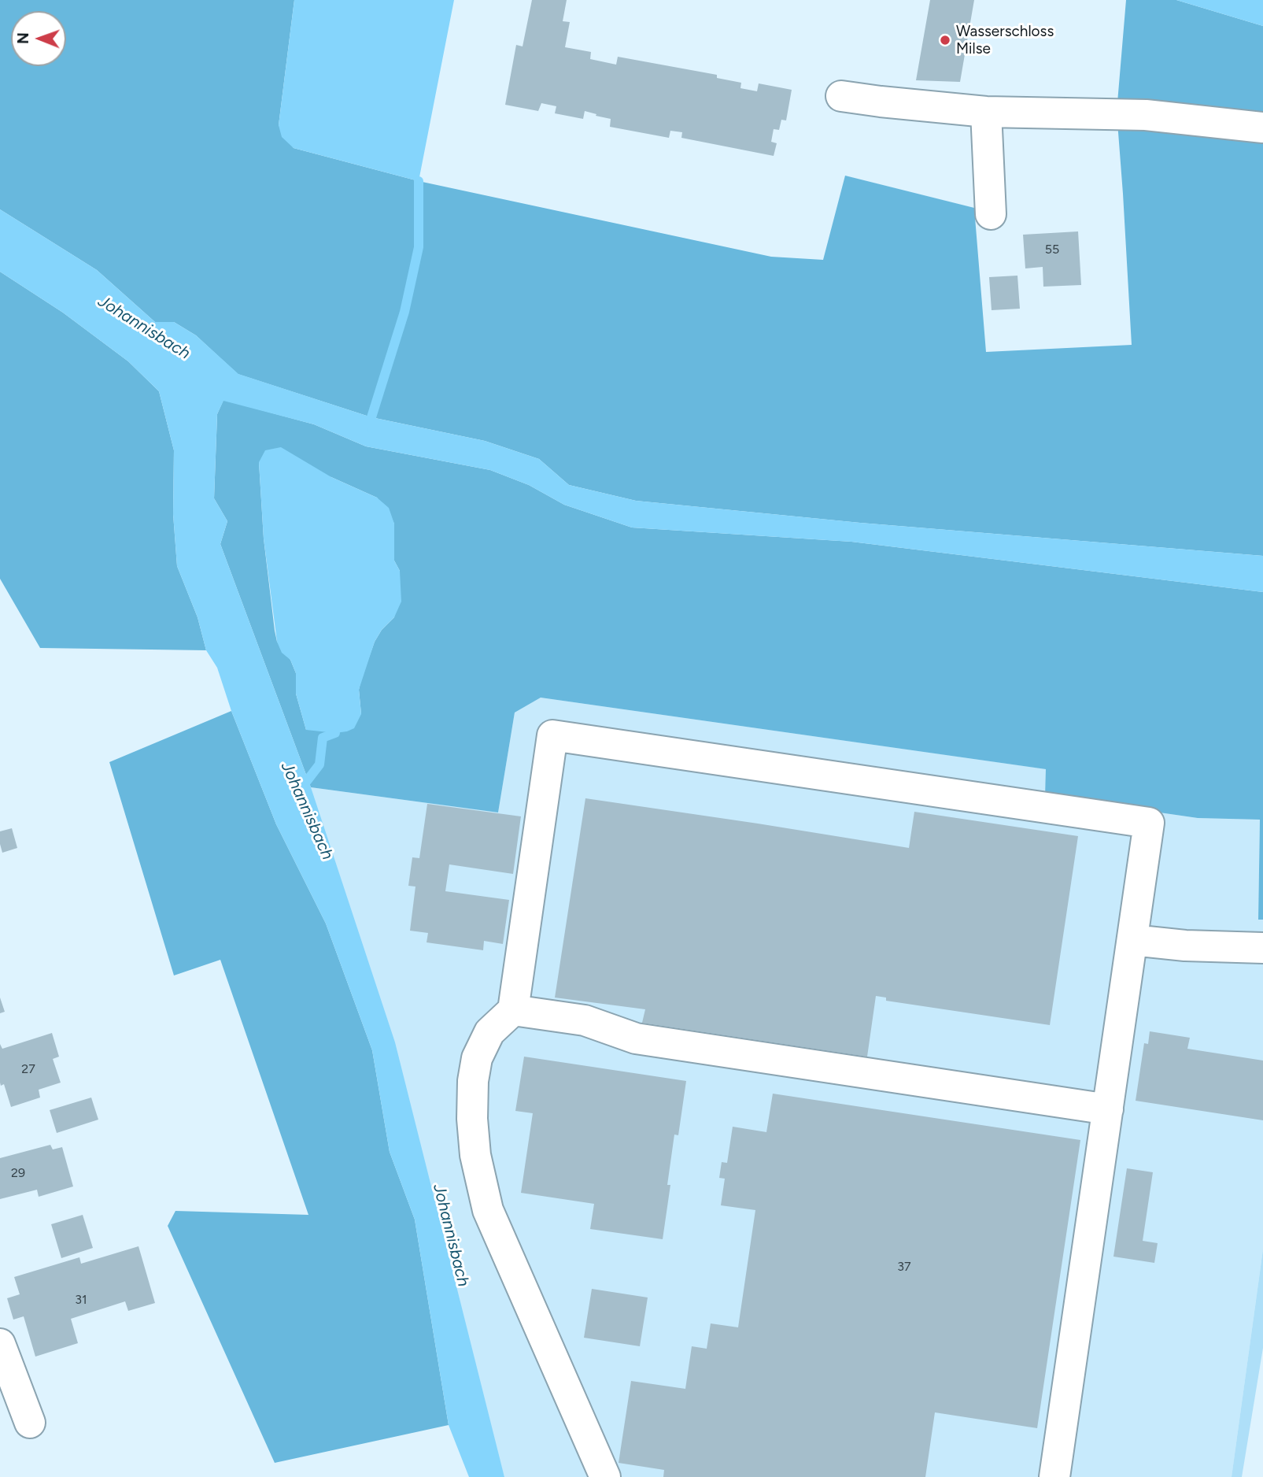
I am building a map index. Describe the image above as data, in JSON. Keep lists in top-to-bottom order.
{
  "water": ["Johannisbach"],
  "places": ["Wasserschloss Milse"],
  "house_numbers": [
    "55",
    "27",
    "29",
    "37",
    "31"
  ],
  "north": "left"
}
